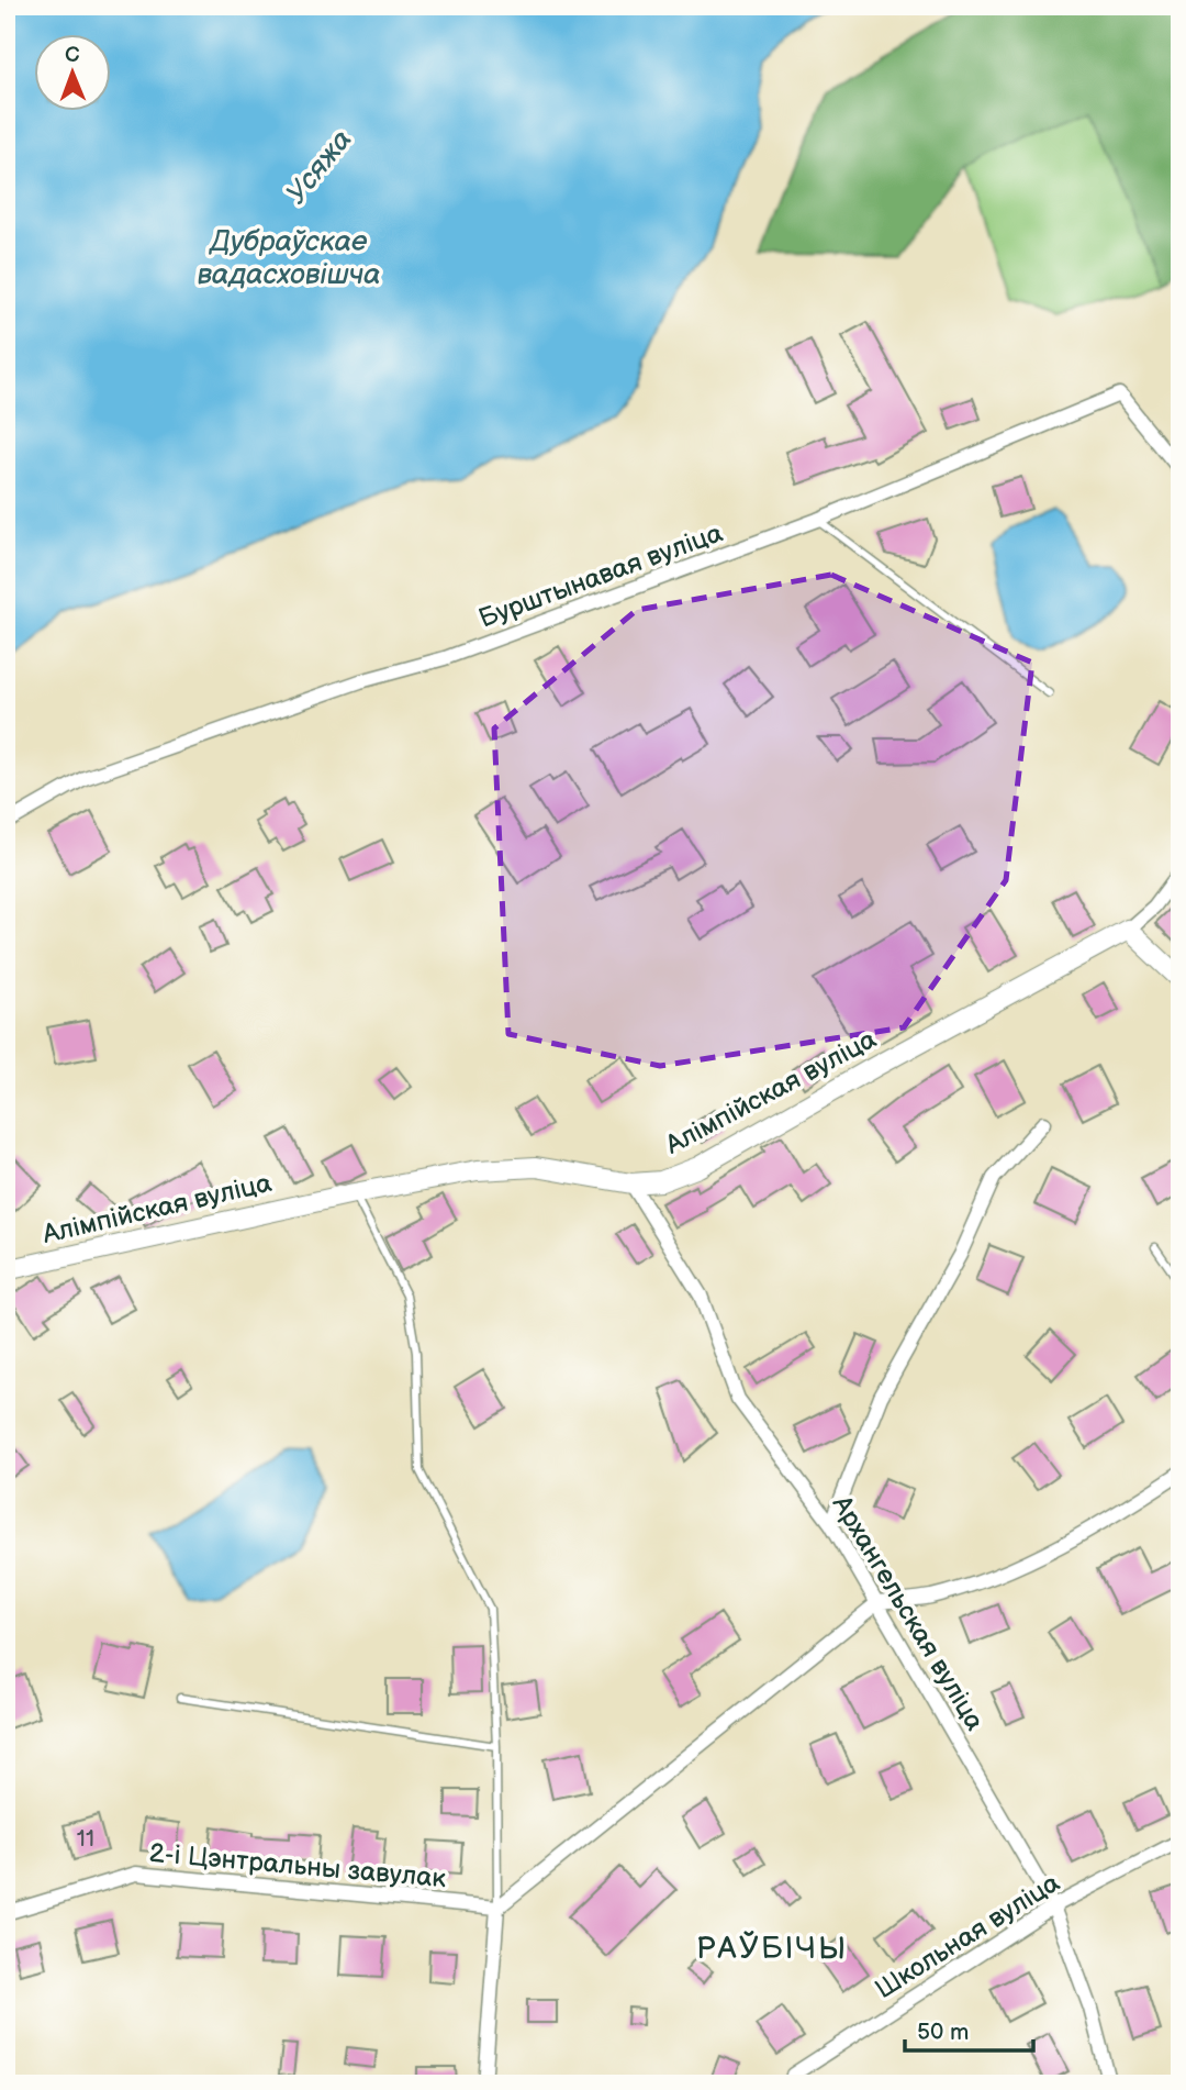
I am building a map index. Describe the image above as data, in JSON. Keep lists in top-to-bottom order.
{
  "streets": {
    "street": [
      "Бурштынавая вуліца",
      "Алімпійская вуліца",
      "Архангельская вуліца",
      "2-і Цэнтральны завулак",
      "Школьная вуліца"
    ]
  },
  "crossings": [
    ["Алімпійская вуліца", "Архангельская вуліца"],
    ["Архангельская вуліца", "Школьная вуліца"]
  ],
  "districts": ["РАЎБІЧЫ"],
  "water": ["Усяжа", "Дубраўскае вадасховішча"],
  "house_numbers": ["11"],
  "scale_bar": "50 m",
  "north": "top"
}
